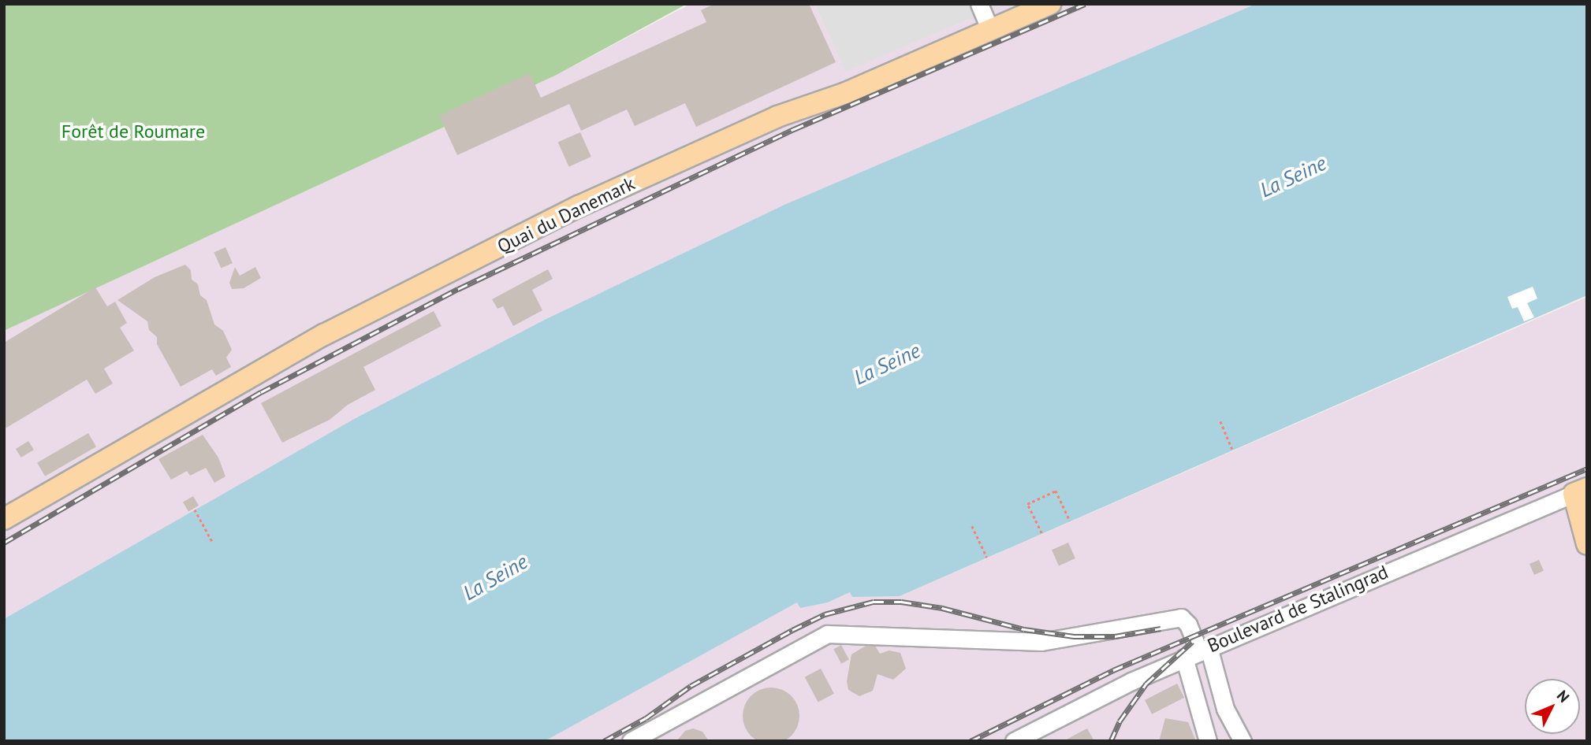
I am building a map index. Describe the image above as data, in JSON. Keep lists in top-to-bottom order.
{
  "streets": {
    "main road": ["Quai du Danemark"],
    "street": ["Boulevard de Stalingrad"]
  },
  "water": ["La Seine"],
  "parks": ["Forêt de Roumare"],
  "north": "top right"
}
